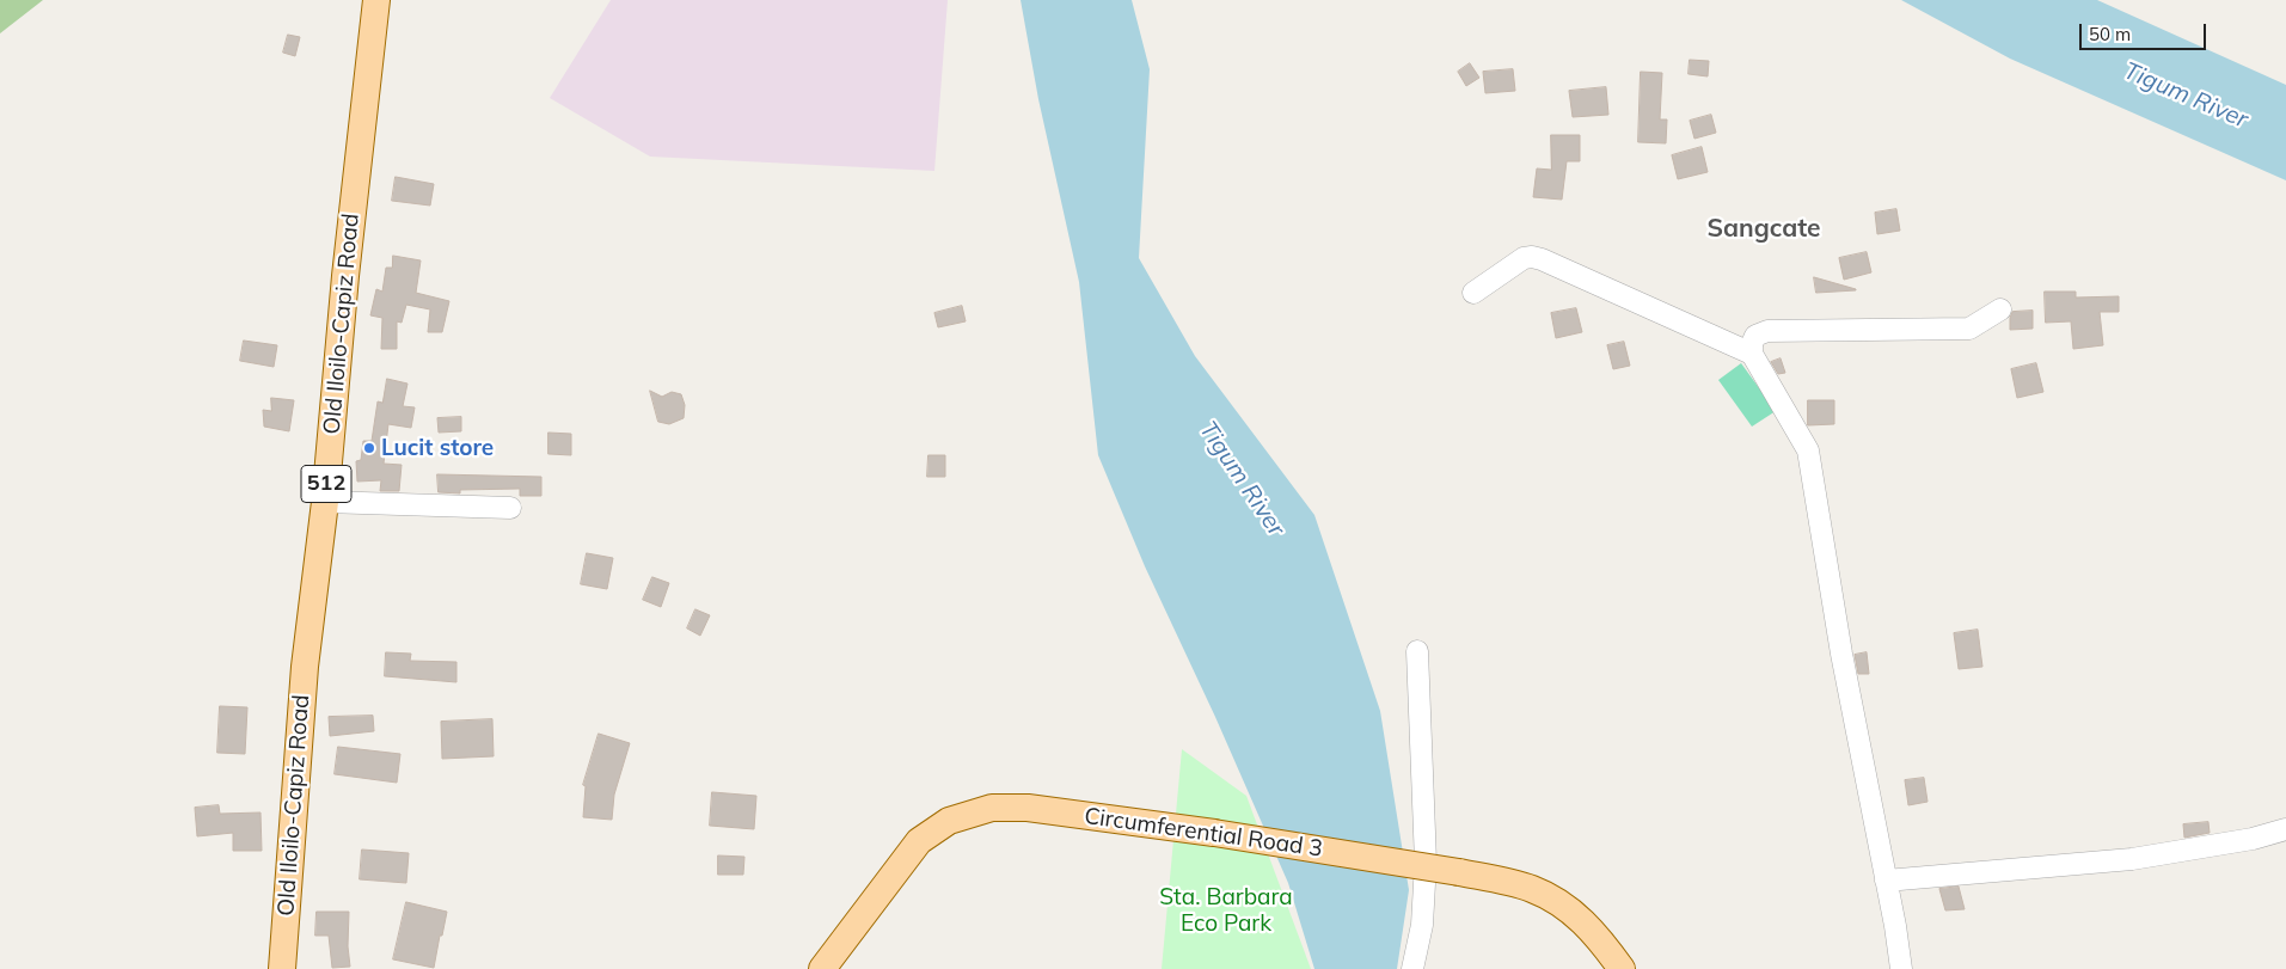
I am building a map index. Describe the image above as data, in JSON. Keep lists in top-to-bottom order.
{
  "streets": {
    "main road": ["Old Iloilo-Capiz Road", "512", "Circumferential Road 3"]
  },
  "districts": ["Sangcate"],
  "water": ["Tigum River"],
  "parks": ["Sta. Barbara Eco Park"],
  "places": ["Lucit store"],
  "scale_bar": "50 m"
}
